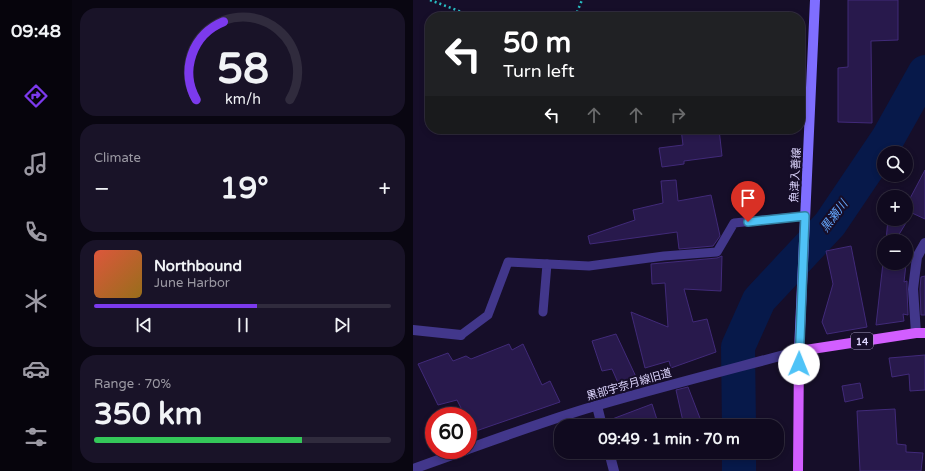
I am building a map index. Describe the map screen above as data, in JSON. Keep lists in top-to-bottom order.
{
  "streets": {
    "main road": ["魚津入善線", "14"],
    "street": ["黒部宇奈月線旧道"]
  },
  "crossings": [
    ["魚津入善線", "14"],
    ["魚津入善線", "黒部宇奈月線旧道"],
    ["14", "黒部宇奈月線旧道"]
  ],
  "water": ["黒瀬川"],
  "page": {
    "tabs": "09:48",
    "turn": ["50 m", "Turn left"],
    "tile": [
      "Climate",
      ["Range · 70%", "350 km"]
    ],
    "map_buttons": ["+", "−"],
    "heat": ["−", "19°", "+"],
    "song": ["Northbound", "June Harbor"],
    "limit": "60",
    "trip": "09:49 · 1 min · 70 m",
    "gauge": ["58", "km/h"]
  }
}
